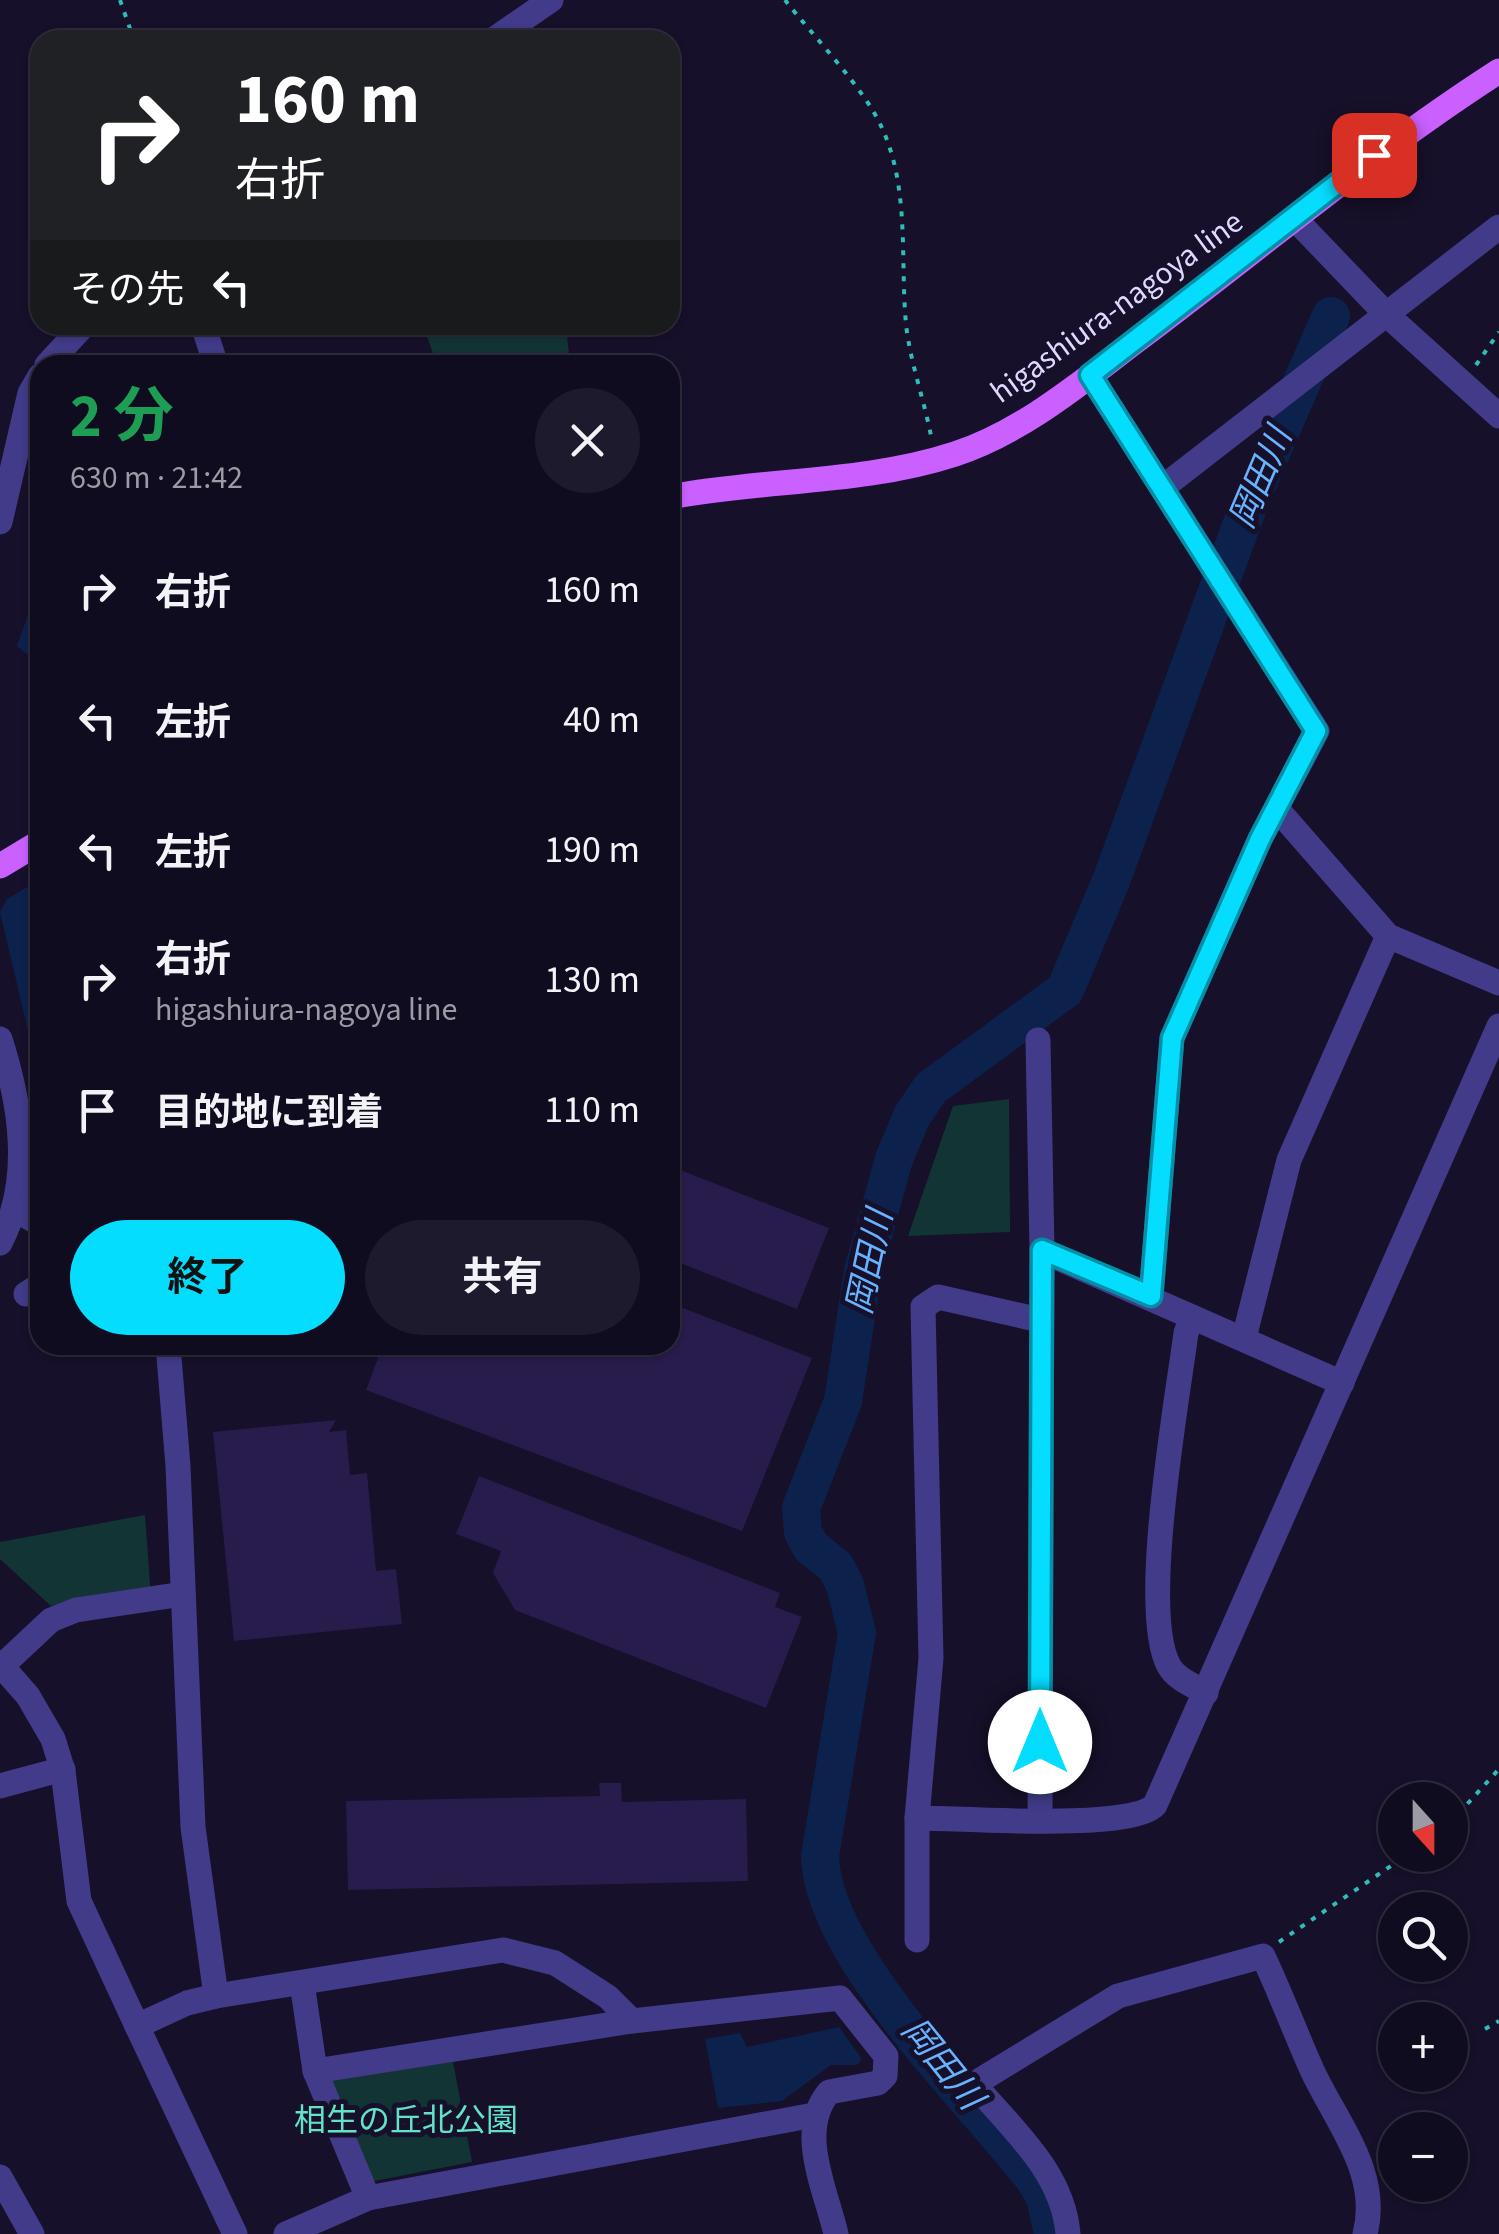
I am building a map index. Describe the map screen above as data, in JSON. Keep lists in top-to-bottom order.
{
  "streets": {
    "main road": ["higashiura-nagoya line"]
  },
  "water": ["岡田川"],
  "parks": ["相生の丘北公園"],
  "north": "bottom",
  "page": {
    "turn": ["160 m", "右折"],
    "then": "その先",
    "heading": ["2 分", "630 m · 21:42"],
    "list": [
      {
        "name": "右折",
        "value": "160 m"
      },
      {
        "name": "左折",
        "value": "40 m"
      },
      {
        "name": "左折",
        "value": "190 m"
      },
      {
        "name": "右折",
        "note": "higashiura-nagoya line",
        "value": "130 m"
      },
      {
        "name": "目的地に到着",
        "value": "110 m"
      }
    ],
    "buttons": ["終了", "共有"],
    "map_buttons": ["+", "−"]
  }
}
